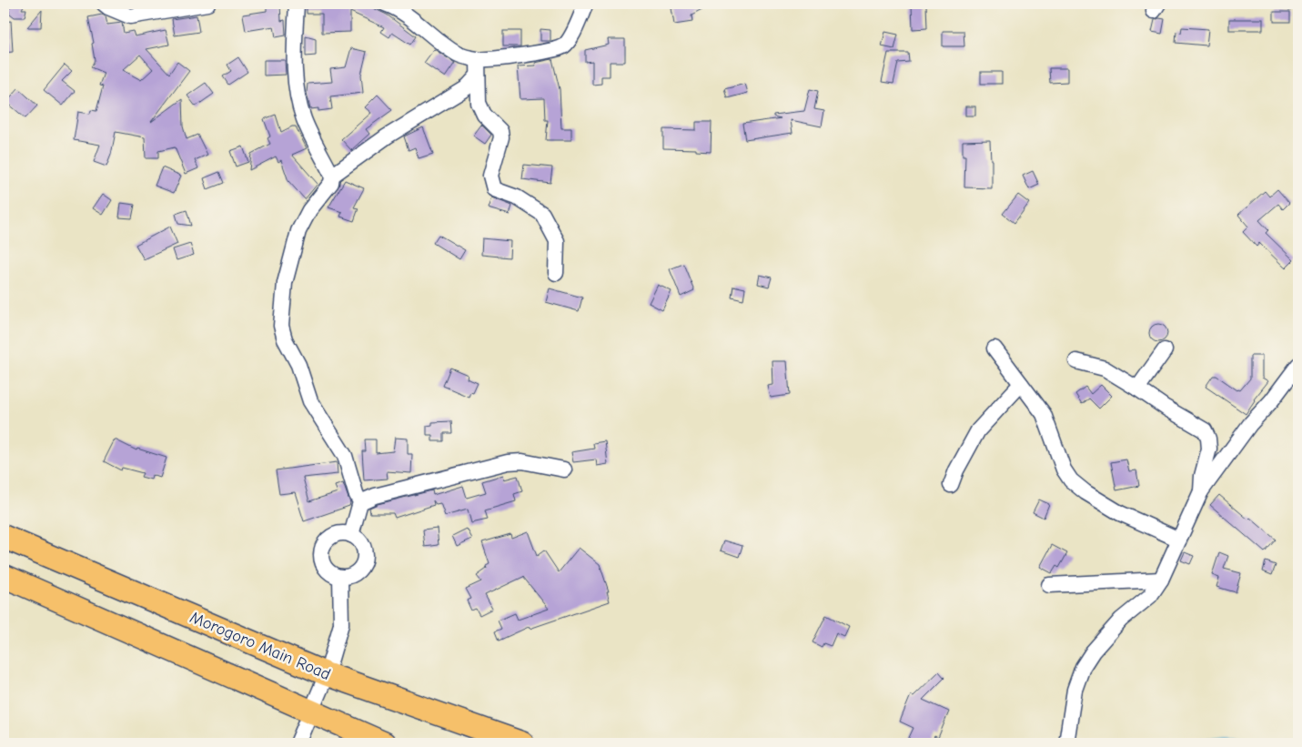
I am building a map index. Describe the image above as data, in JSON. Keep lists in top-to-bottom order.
{
  "streets": {
    "highway": ["Morogoro Main Road"]
  }
}
